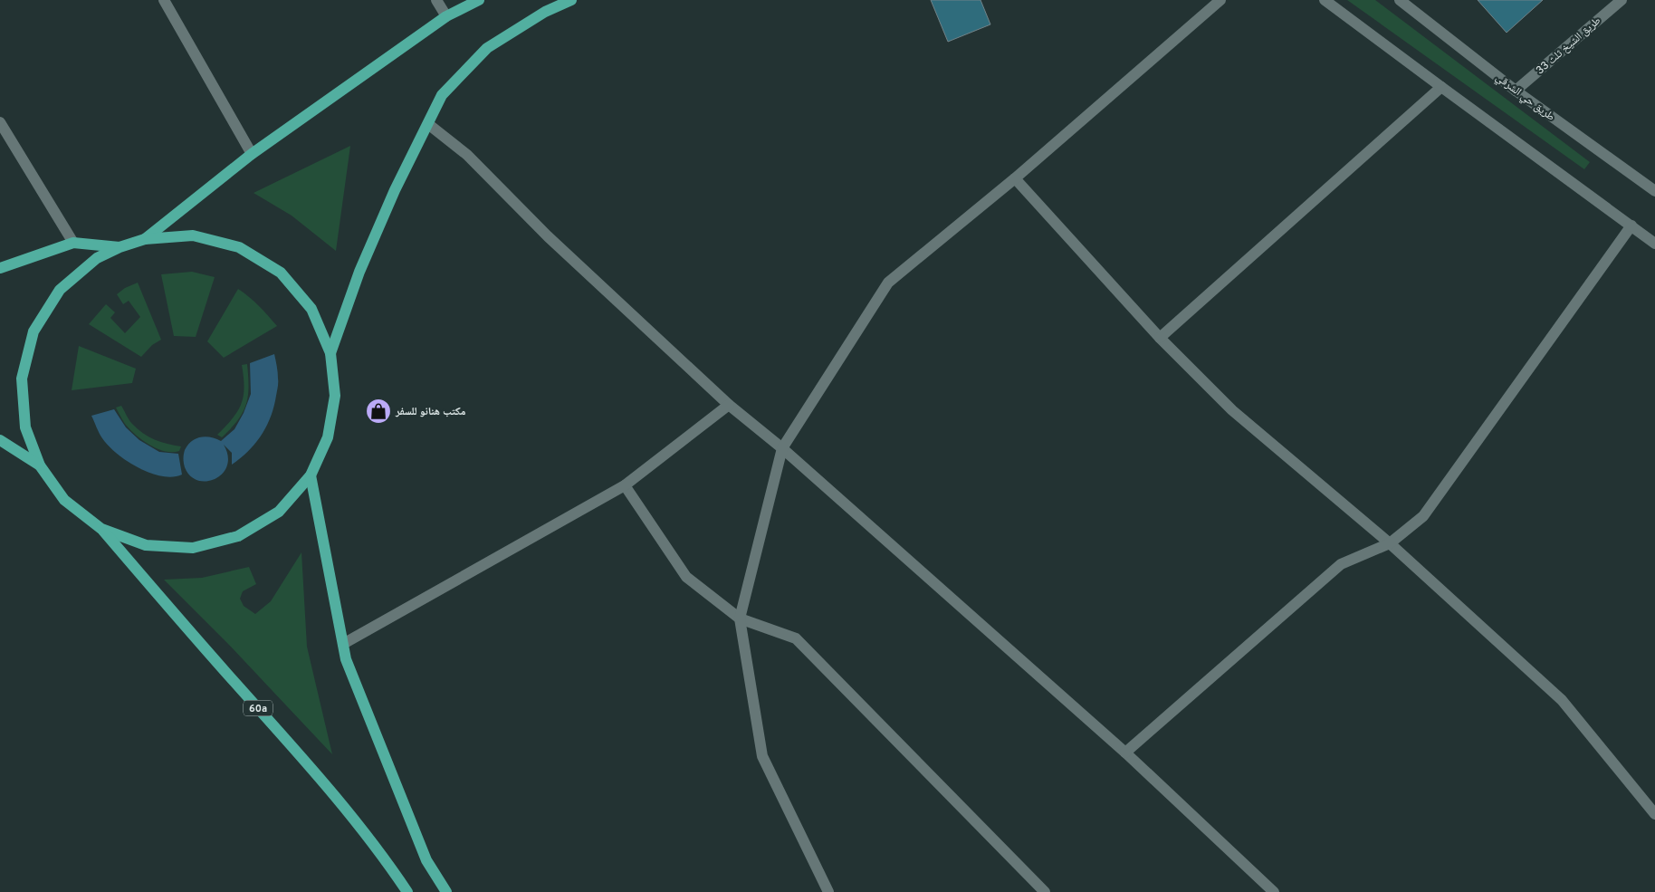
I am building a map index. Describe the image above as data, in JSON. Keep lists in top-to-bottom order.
{
  "streets": {
    "main road": ["60a"],
    "street": ["طريق الشيخ ثلث 33", "طريق حي الشرقي"]
  },
  "crossings": [
    ["طريق الشيخ ثلث 33", "طريق حي الشرقي"]
  ],
  "places": {
    "shop": ["مكتب هنانو للسفر"]
  }
}
